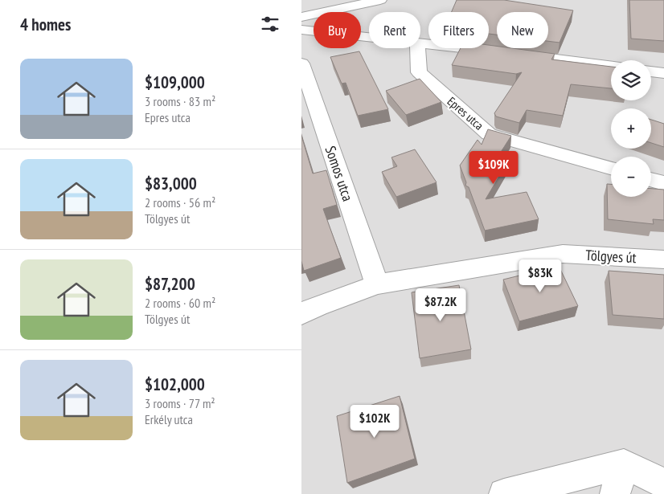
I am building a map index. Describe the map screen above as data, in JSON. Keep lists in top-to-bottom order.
{
  "streets": {
    "street": ["Epres utca", "Somos utca", "Tölgyes út"]
  },
  "crossings": [
    ["Somos utca", "Tölgyes út"]
  ],
  "page": {
    "heading": "4 homes",
    "chip": [
      "Buy",
      "Rent",
      "Filters",
      "New"
    ],
    "list": [
      {
        "name": "$109,000",
        "note": "3 rooms · 83 m² · Epres utca"
      },
      {
        "name": "$83,000",
        "note": "2 rooms · 56 m² · Tölgyes út"
      },
      {
        "name": "$87,200",
        "note": "2 rooms · 60 m² · Tölgyes út"
      },
      {
        "name": "$102,000",
        "note": "3 rooms · 77 m² · Erkély utca"
      }
    ],
    "map_buttons": ["+", "−"],
    "price": [
      "$109K",
      "$83K",
      "$87.2K",
      "$102K"
    ]
  }
}
